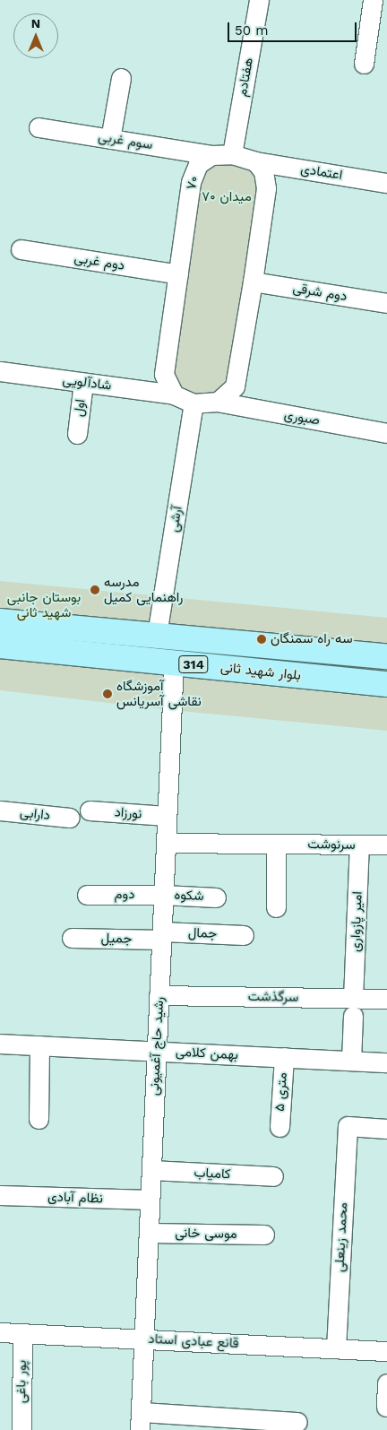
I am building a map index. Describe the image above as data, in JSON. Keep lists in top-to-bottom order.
{
  "streets": {
    "main road": ["314", "بلوار شهید ثانی"],
    "street": [
      "هفتادم",
      "سوم غربی",
      "اعتمادی",
      "۷۰",
      "دوم غربی",
      "دوم شرقی",
      "شادآلویی",
      "اول",
      "صبوری",
      "آرشی",
      "نورزاد",
      "دارابی",
      "سرنوشت",
      "دوم",
      "شکوه",
      "امیر پازواری",
      "جمال",
      "جمیل",
      "سرگذشت",
      "رشید حاج آغمیونی",
      "بهمن کلامی",
      "۵ متری",
      "کامیاب",
      "نظام آبادی",
      "موسی خانی",
      "محمد زینعلی",
      "قانع عبادی استاد",
      "پور باغی"
    ]
  },
  "crossings": [
    ["سوم غربی", "۷۰"],
    ["۷۰", "دوم غربی"],
    ["۷۰", "شادآلویی"],
    ["شادآلویی", "اول"],
    ["آرشی", "بلوار شهید ثانی"],
    ["بلوار شهید ثانی", "رشید حاج آغمیونی"],
    ["نورزاد", "رشید حاج آغمیونی"],
    ["سرنوشت", "امیر پازواری"],
    ["سرنوشت", "رشید حاج آغمیونی"],
    ["دوم", "شکوه"],
    ["دوم", "رشید حاج آغمیونی"],
    ["شکوه", "رشید حاج آغمیونی"],
    ["امیر پازواری", "سرگذشت"],
    ["امیر پازواری", "بهمن کلامی"],
    ["جمال", "جمیل"],
    ["جمال", "رشید حاج آغمیونی"],
    ["جمیل", "رشید حاج آغمیونی"],
    ["سرگذشت", "رشید حاج آغمیونی"],
    ["رشید حاج آغمیونی", "بهمن کلامی"],
    ["رشید حاج آغمیونی", "کامیاب"],
    ["رشید حاج آغمیونی", "نظام آبادی"],
    ["رشید حاج آغمیونی", "موسی خانی"],
    ["رشید حاج آغمیونی", "قانع عبادی استاد"],
    ["بهمن کلامی", "۵ متری"],
    ["محمد زینعلی", "قانع عبادی استاد"],
    ["قانع عبادی استاد", "پور باغی"]
  ],
  "parks": ["میدان ۷۰", "بوستان جانبی شهید ثانی"],
  "places": ["مدرسه راهنمایی کمیل", "سه راه سمنگان", "آموزشگاه نقاشی آسریانس"],
  "scale_bar": "50 m",
  "north": "top"
}
